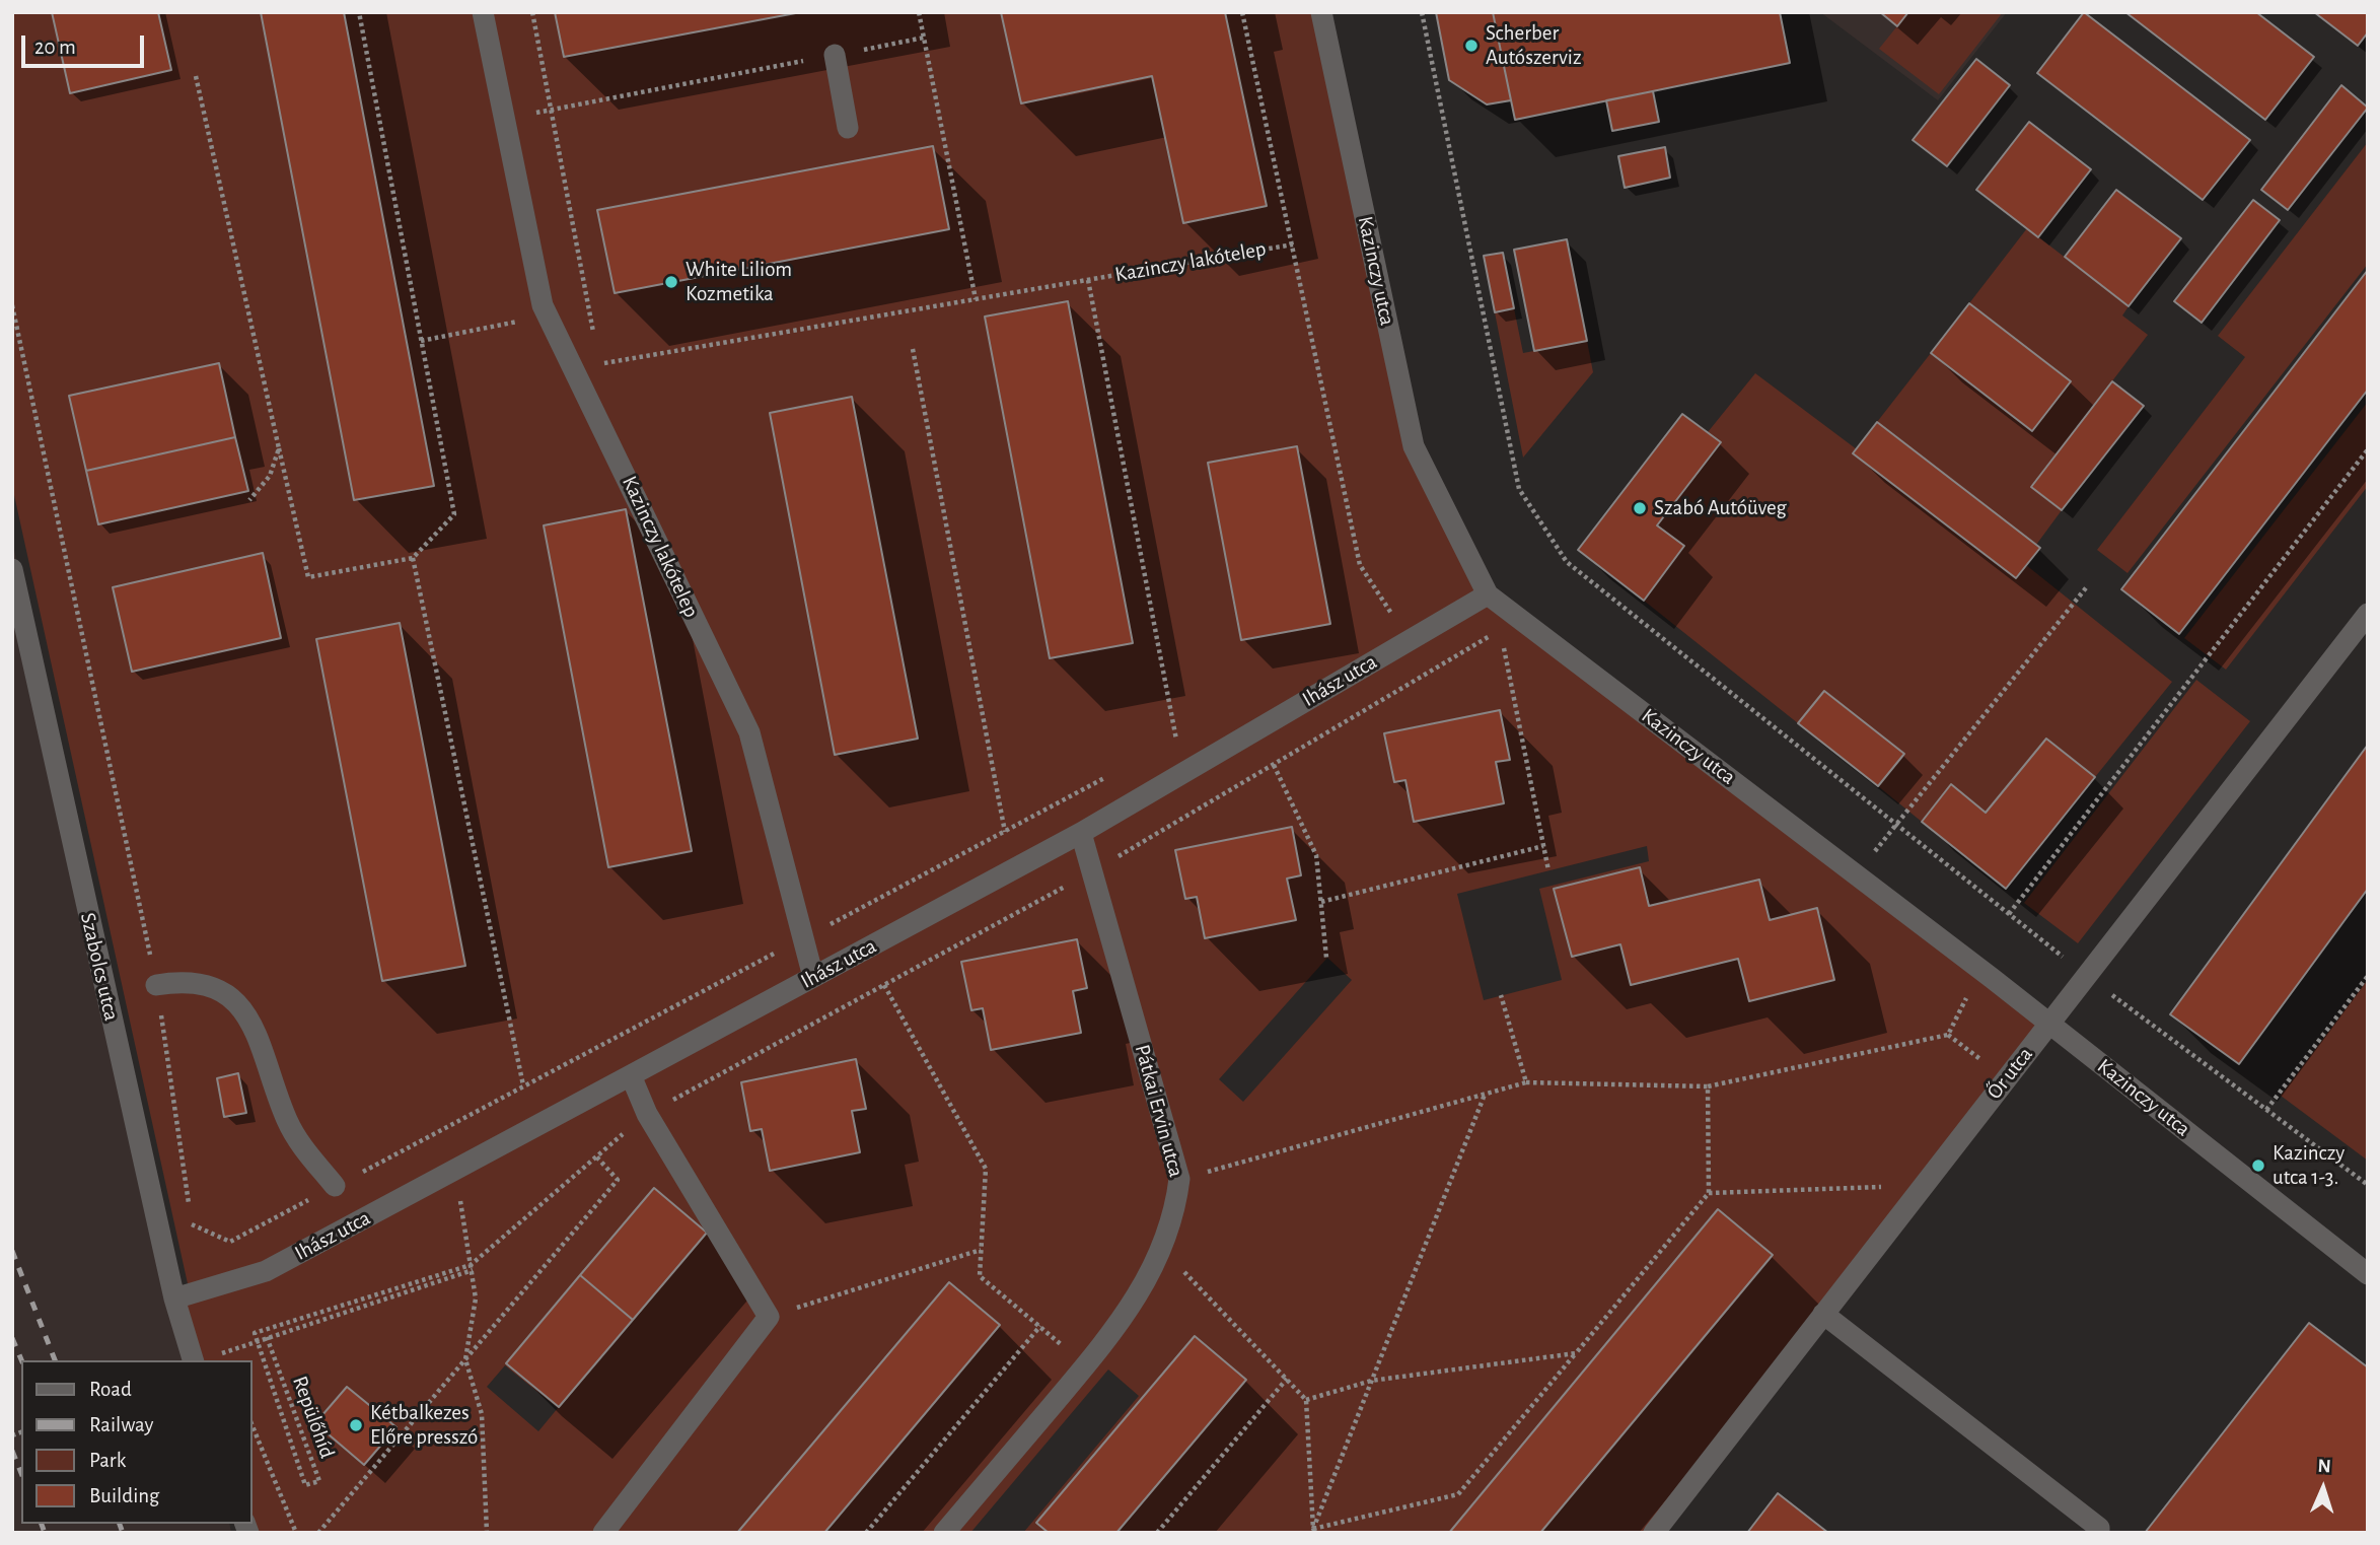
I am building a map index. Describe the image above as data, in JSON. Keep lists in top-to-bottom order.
{
  "streets": {
    "street": [
      "Kazinczy lakótelep",
      "Kazinczy utca",
      "Ihász utca",
      "Szabolcs utca",
      "Őr utca",
      "Pátkai Ervin utca"
    ],
    "path": ["Repülőhíd"]
  },
  "crossings": [
    ["Kazinczy lakótelep", "Ihász utca"],
    ["Kazinczy utca", "Ihász utca"],
    ["Kazinczy utca", "Őr utca"],
    ["Ihász utca", "Szabolcs utca"],
    ["Ihász utca", "Pátkai Ervin utca"]
  ],
  "places": [
    "Scherber Autószerviz",
    "White Liliom Kozmetika",
    "Szabó Autóüveg",
    "Kazinczy utca 1-3.",
    "Kétbalkezes Előre presszó"
  ],
  "legend": [
    "Road",
    "Railway",
    "Park",
    "Building"
  ],
  "scale_bar": "20 m",
  "north": "top"
}
